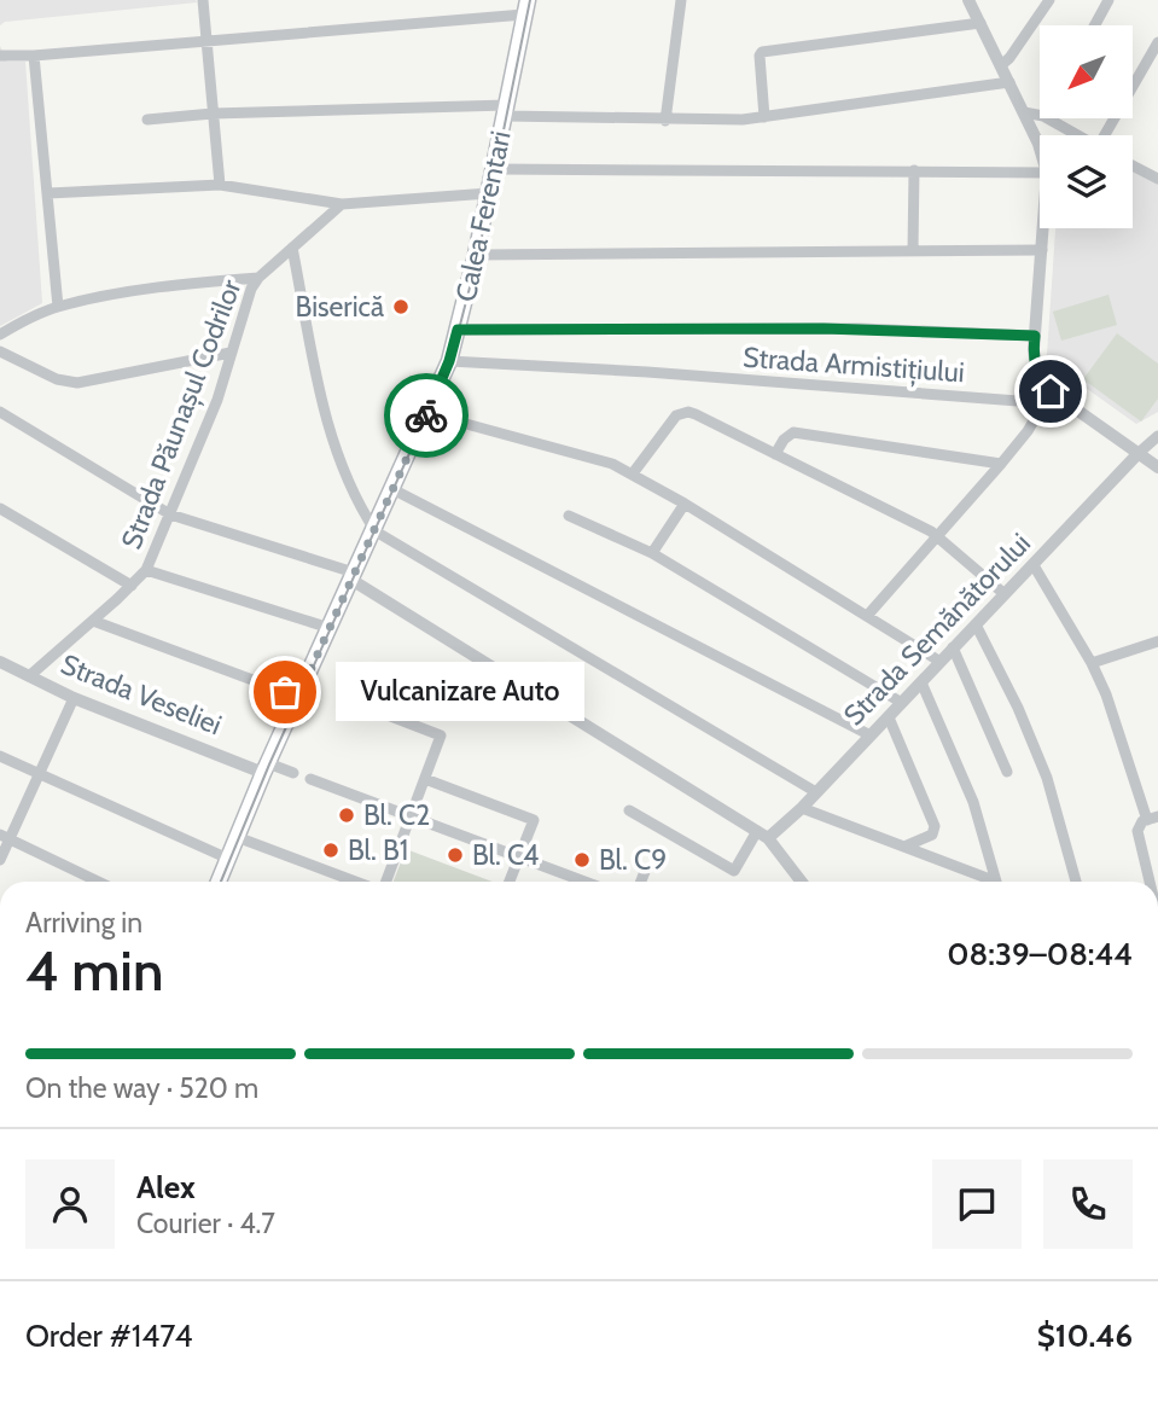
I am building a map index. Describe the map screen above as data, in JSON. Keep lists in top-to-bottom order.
{
  "streets": {
    "main road": ["Calea Ferentari"],
    "street": [
      "Strada Armistițiului",
      "Strada Păunașul Codrilor",
      "Strada Semănătorului",
      "Strada Veseliei"
    ]
  },
  "crossings": [
    ["Calea Ferentari", "Strada Armistițiului"],
    ["Calea Ferentari", "Strada Veseliei"],
    ["Strada Păunașul Codrilor", "Strada Veseliei"]
  ],
  "places": [
    "Biserică",
    "Vulcanizare Auto",
    "Bl. C2",
    "Bl. B1",
    "Bl. C4",
    "Bl. C9"
  ],
  "north": "bottom left",
  "page": {
    "bubble": "Vulcanizare Auto",
    "heading": ["4 min", "Arriving in", "08:39–08:44"],
    "panel": [
      "Alex",
      "Courier · 4.7",
      "Order #1474",
      "$10.46"
    ],
    "bar": "On the way · 520 m"
  }
}
